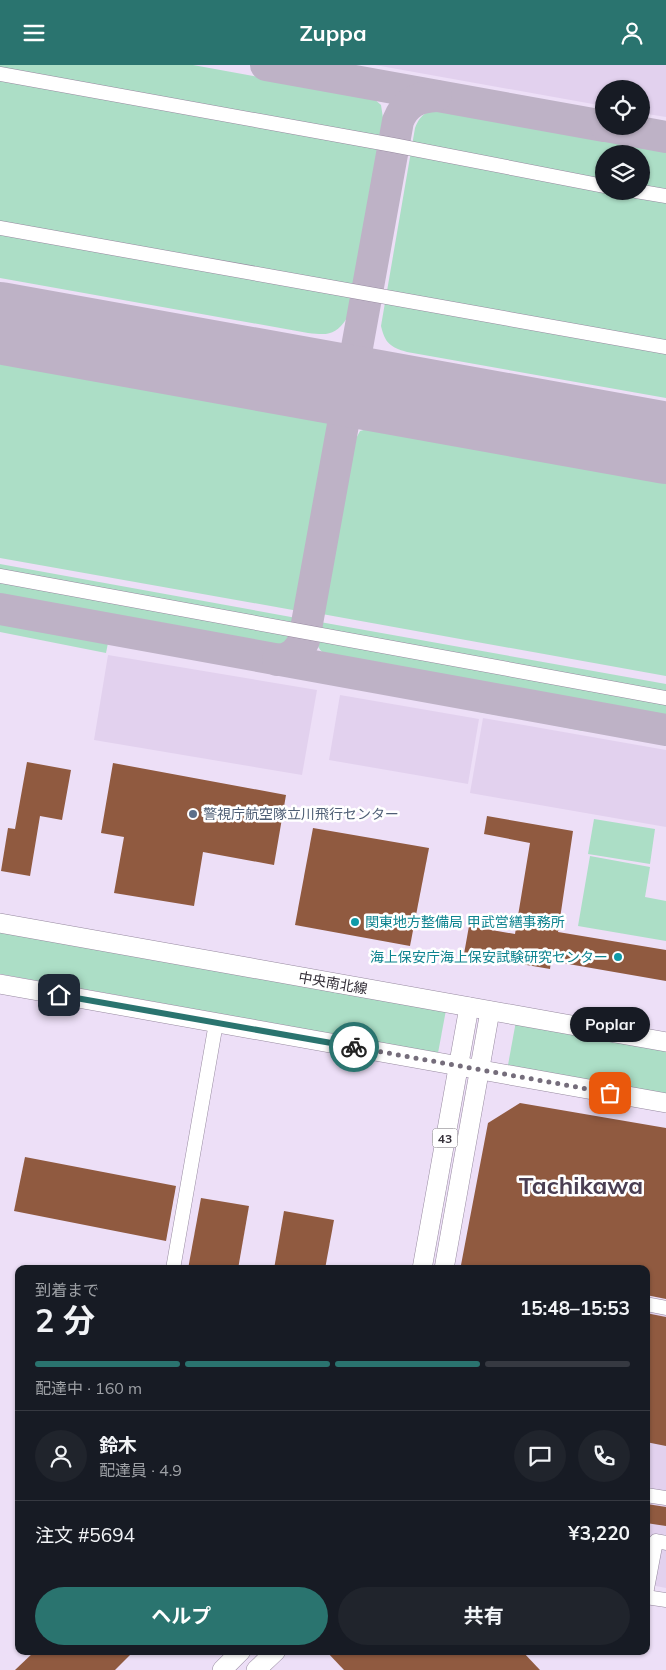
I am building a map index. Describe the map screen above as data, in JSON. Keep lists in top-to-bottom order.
{
  "streets": {
    "main road": ["中央南北線", "43"]
  },
  "crossings": [
    ["中央南北線", "43"]
  ],
  "districts": ["Tachikawa"],
  "places": [
    "警視庁航空隊立川飛行センター",
    "関東地方整備局 甲武営繕事務所",
    "海上保安庁海上保安試験研究センター",
    "Poplar"
  ],
  "page": {
    "header": "Zuppa",
    "bubble": "Poplar",
    "heading": ["2 分", "到着まで", "15:48–15:53"],
    "panel": [
      "鈴木",
      "配達員 · 4.9",
      "注文 #5694",
      "¥3,220"
    ],
    "bar": "配達中 · 160 m",
    "buttons": ["ヘルプ", "共有"]
  }
}
